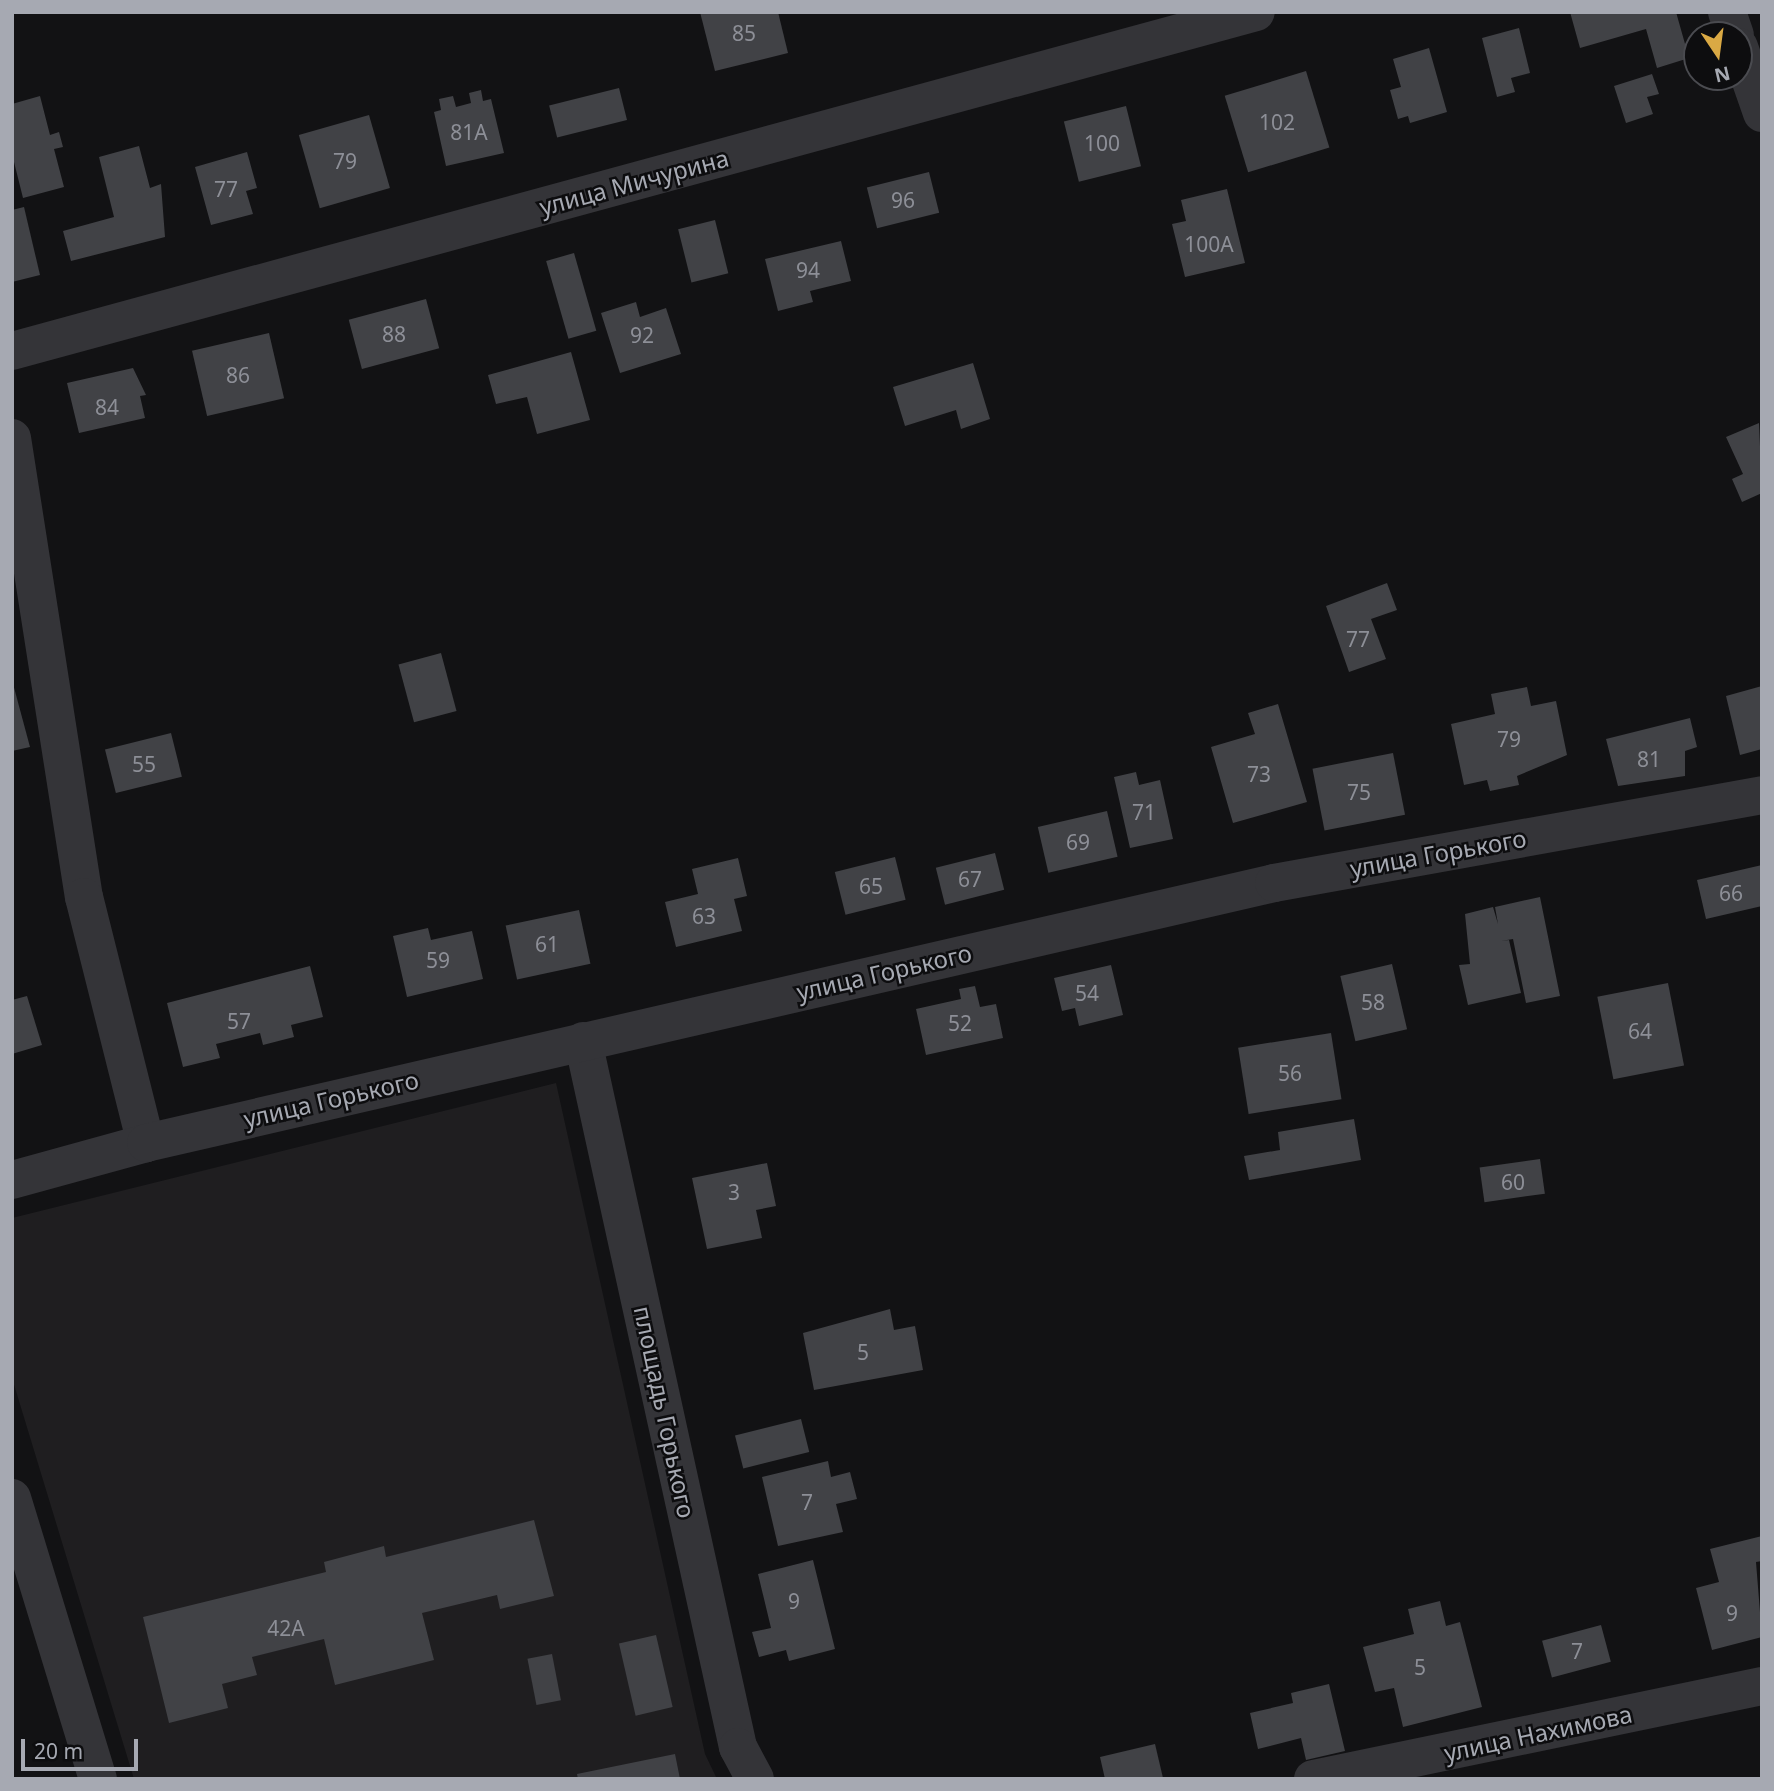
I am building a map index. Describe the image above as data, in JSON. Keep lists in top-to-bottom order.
{
  "streets": {
    "street": [
      "улица Мичурина",
      "улица Горького",
      "площадь Горького",
      "улица Нахимова"
    ]
  },
  "crossings": [
    ["улица Горького", "площадь Горького"]
  ],
  "house_numbers": [
    "85",
    "102",
    "81А",
    "100",
    "79",
    "77",
    "96",
    "100А",
    "94",
    "88",
    "92",
    "86",
    "84",
    "77",
    "79",
    "81",
    "55",
    "73",
    "75",
    "71",
    "69",
    "67",
    "65",
    "66",
    "63",
    "61",
    "59",
    "54",
    "58",
    "57",
    "52",
    "64",
    "56",
    "60",
    "3",
    "5",
    "7",
    "9",
    "9",
    "42А",
    "7",
    "5"
  ],
  "scale_bar": "20 m",
  "north": "bottom"
}
